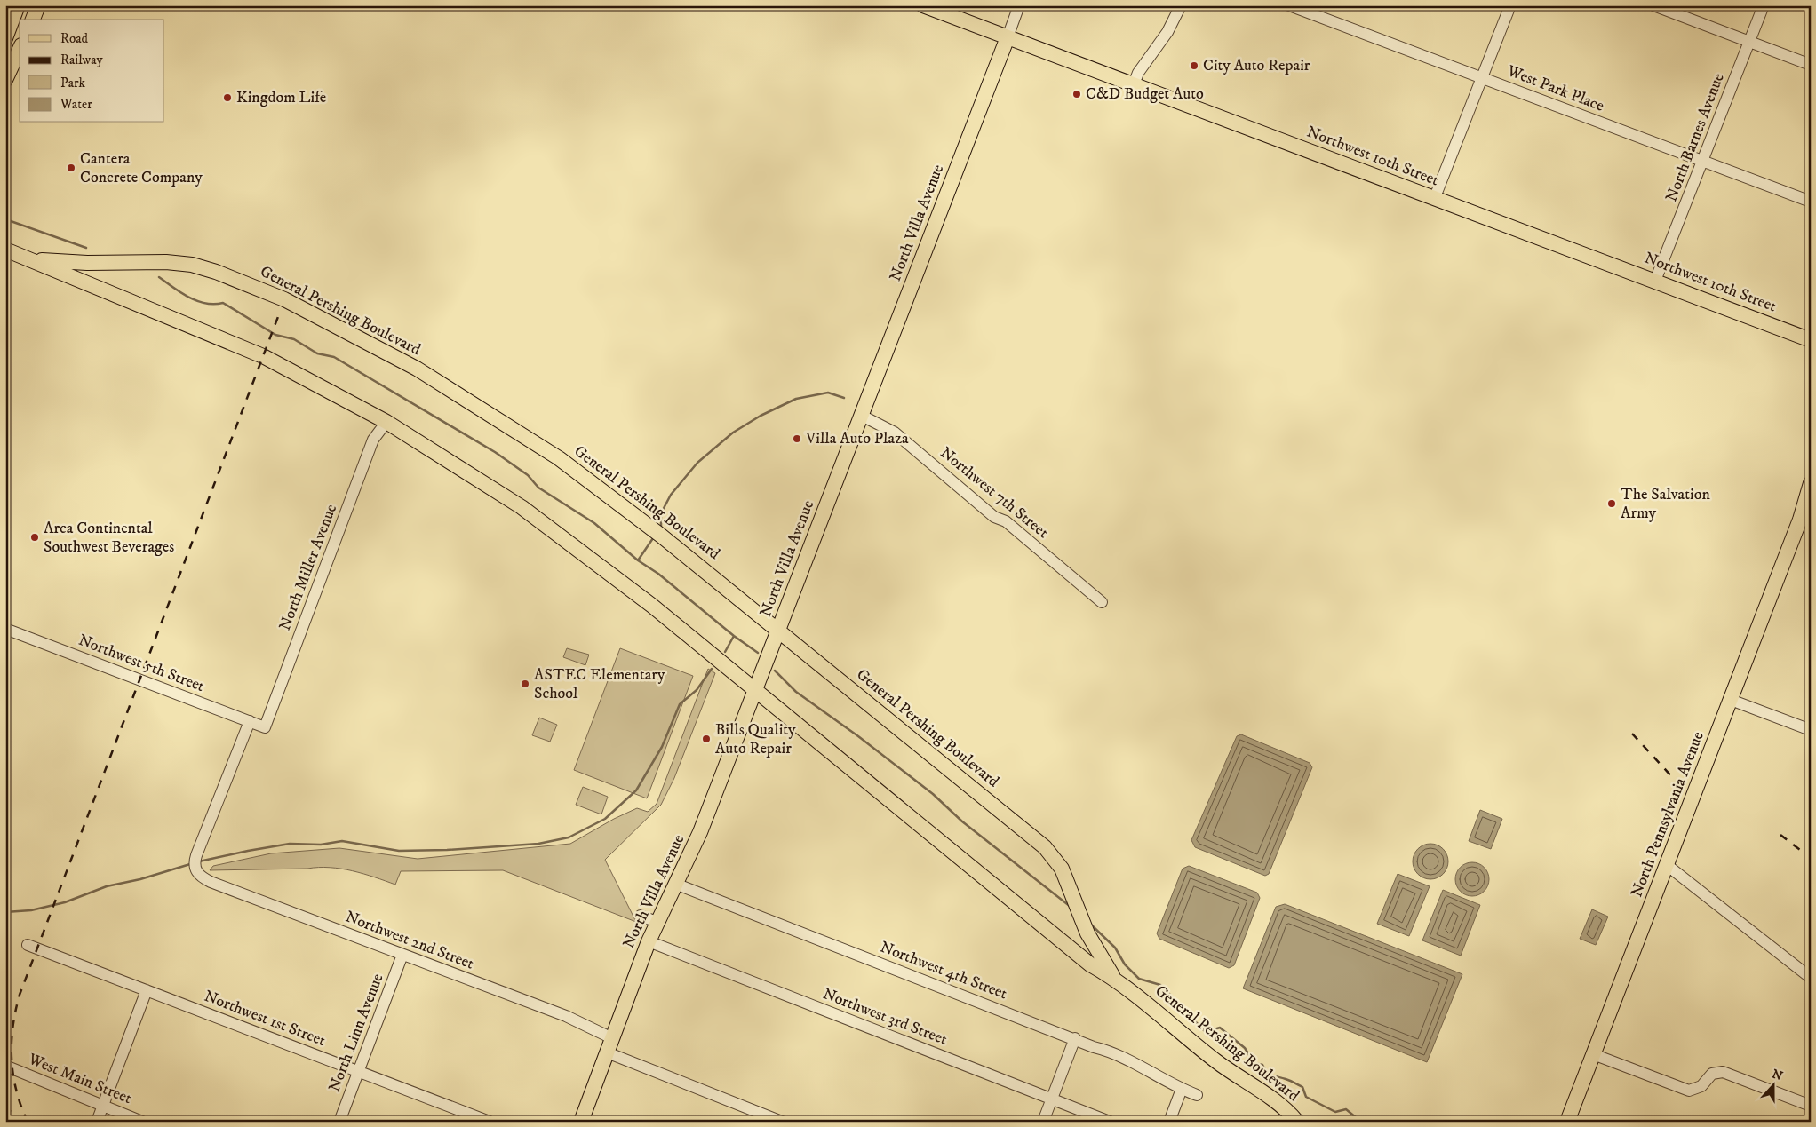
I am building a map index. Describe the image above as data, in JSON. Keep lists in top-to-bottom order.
{
  "streets": {
    "main road": [
      "Northwest 10th Street",
      "North Villa Avenue",
      "General Pershing Boulevard",
      "North Pennsylvania Avenue"
    ],
    "street": [
      "West Park Place",
      "North Barnes Avenue",
      "Northwest 7th Street",
      "North Miller Avenue",
      "Northwest 5th Street",
      "Northwest 2nd Street",
      "Northwest 4th Street",
      "Northwest 3rd Street",
      "Northwest 1st Street",
      "North Linn Avenue",
      "West Main Street"
    ]
  },
  "crossings": [
    ["West Park Place", "North Barnes Avenue"],
    ["North Barnes Avenue", "Northwest 10th Street"],
    ["Northwest 10th Street", "North Villa Avenue"],
    ["North Villa Avenue", "General Pershing Boulevard"],
    ["North Villa Avenue", "Northwest 7th Street"],
    ["North Villa Avenue", "Northwest 2nd Street"],
    ["North Villa Avenue", "Northwest 4th Street"],
    ["North Villa Avenue", "Northwest 3rd Street"],
    ["General Pershing Boulevard", "North Miller Avenue"],
    ["North Miller Avenue", "Northwest 5th Street"],
    ["Northwest 5th Street", "Northwest 2nd Street"],
    ["Northwest 2nd Street", "North Linn Avenue"],
    ["Northwest 1st Street", "North Linn Avenue"]
  ],
  "places": [
    "City Auto Repair",
    "C&D Budget Auto",
    "Kingdom Life",
    "Cantera Concrete Company",
    "Villa Auto Plaza",
    "The Salvation Army",
    "Arca Continental Southwest Beverages",
    "ASTEC Elementary School",
    "Bills Quality Auto Repair"
  ],
  "legend": [
    "Road",
    "Railway",
    "Park",
    "Water"
  ],
  "north": "top"
}
